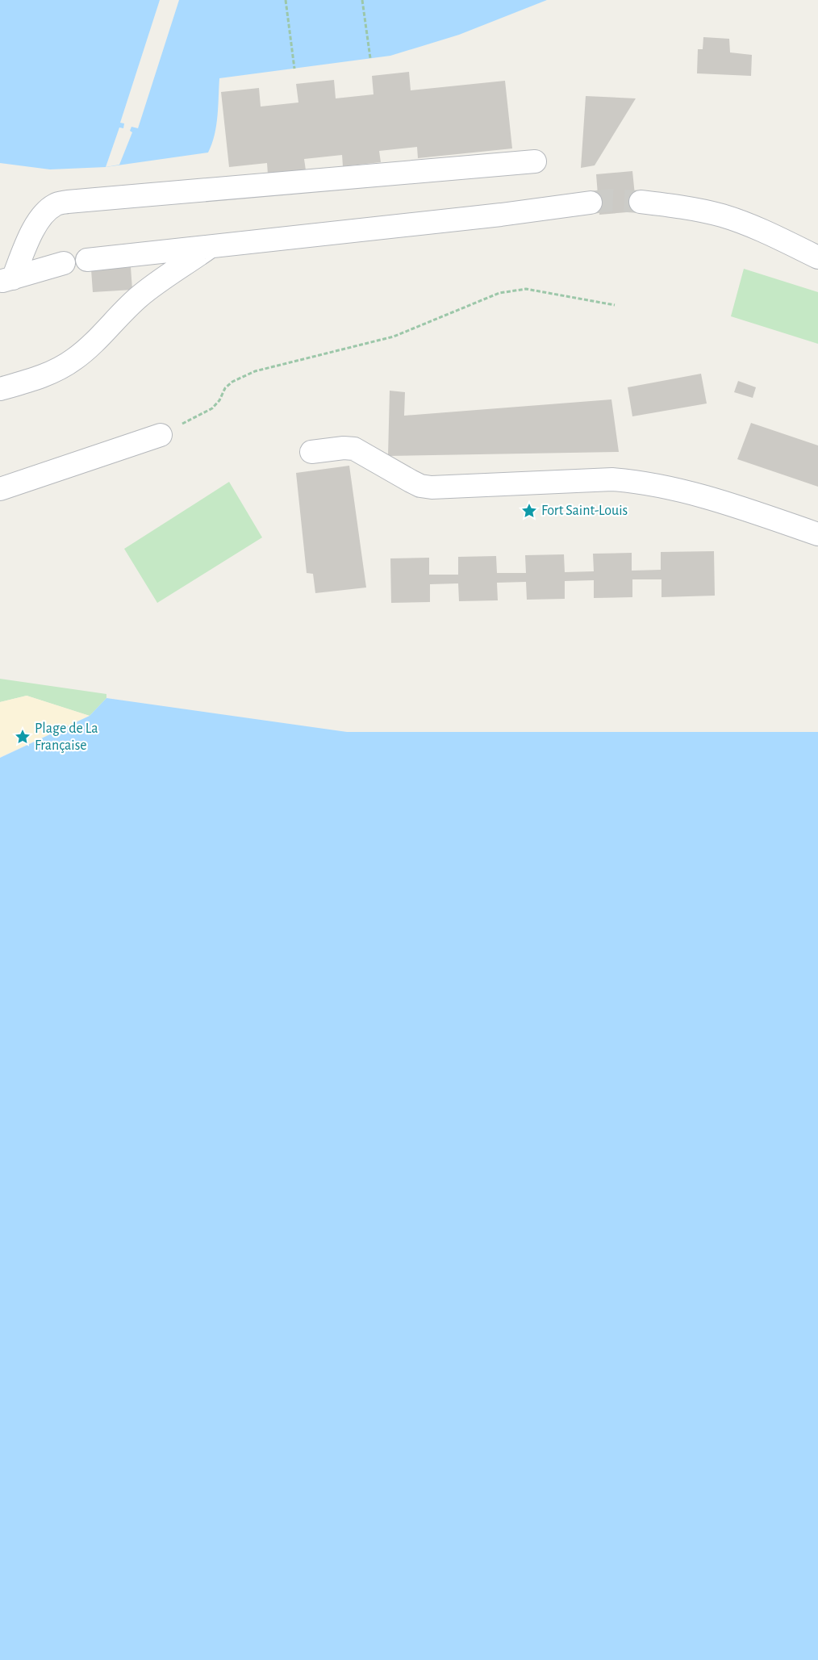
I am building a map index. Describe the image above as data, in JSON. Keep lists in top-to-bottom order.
{
  "places": {
    "place": ["Fort Saint-Louis", "Plage de La Française"]
  }
}
